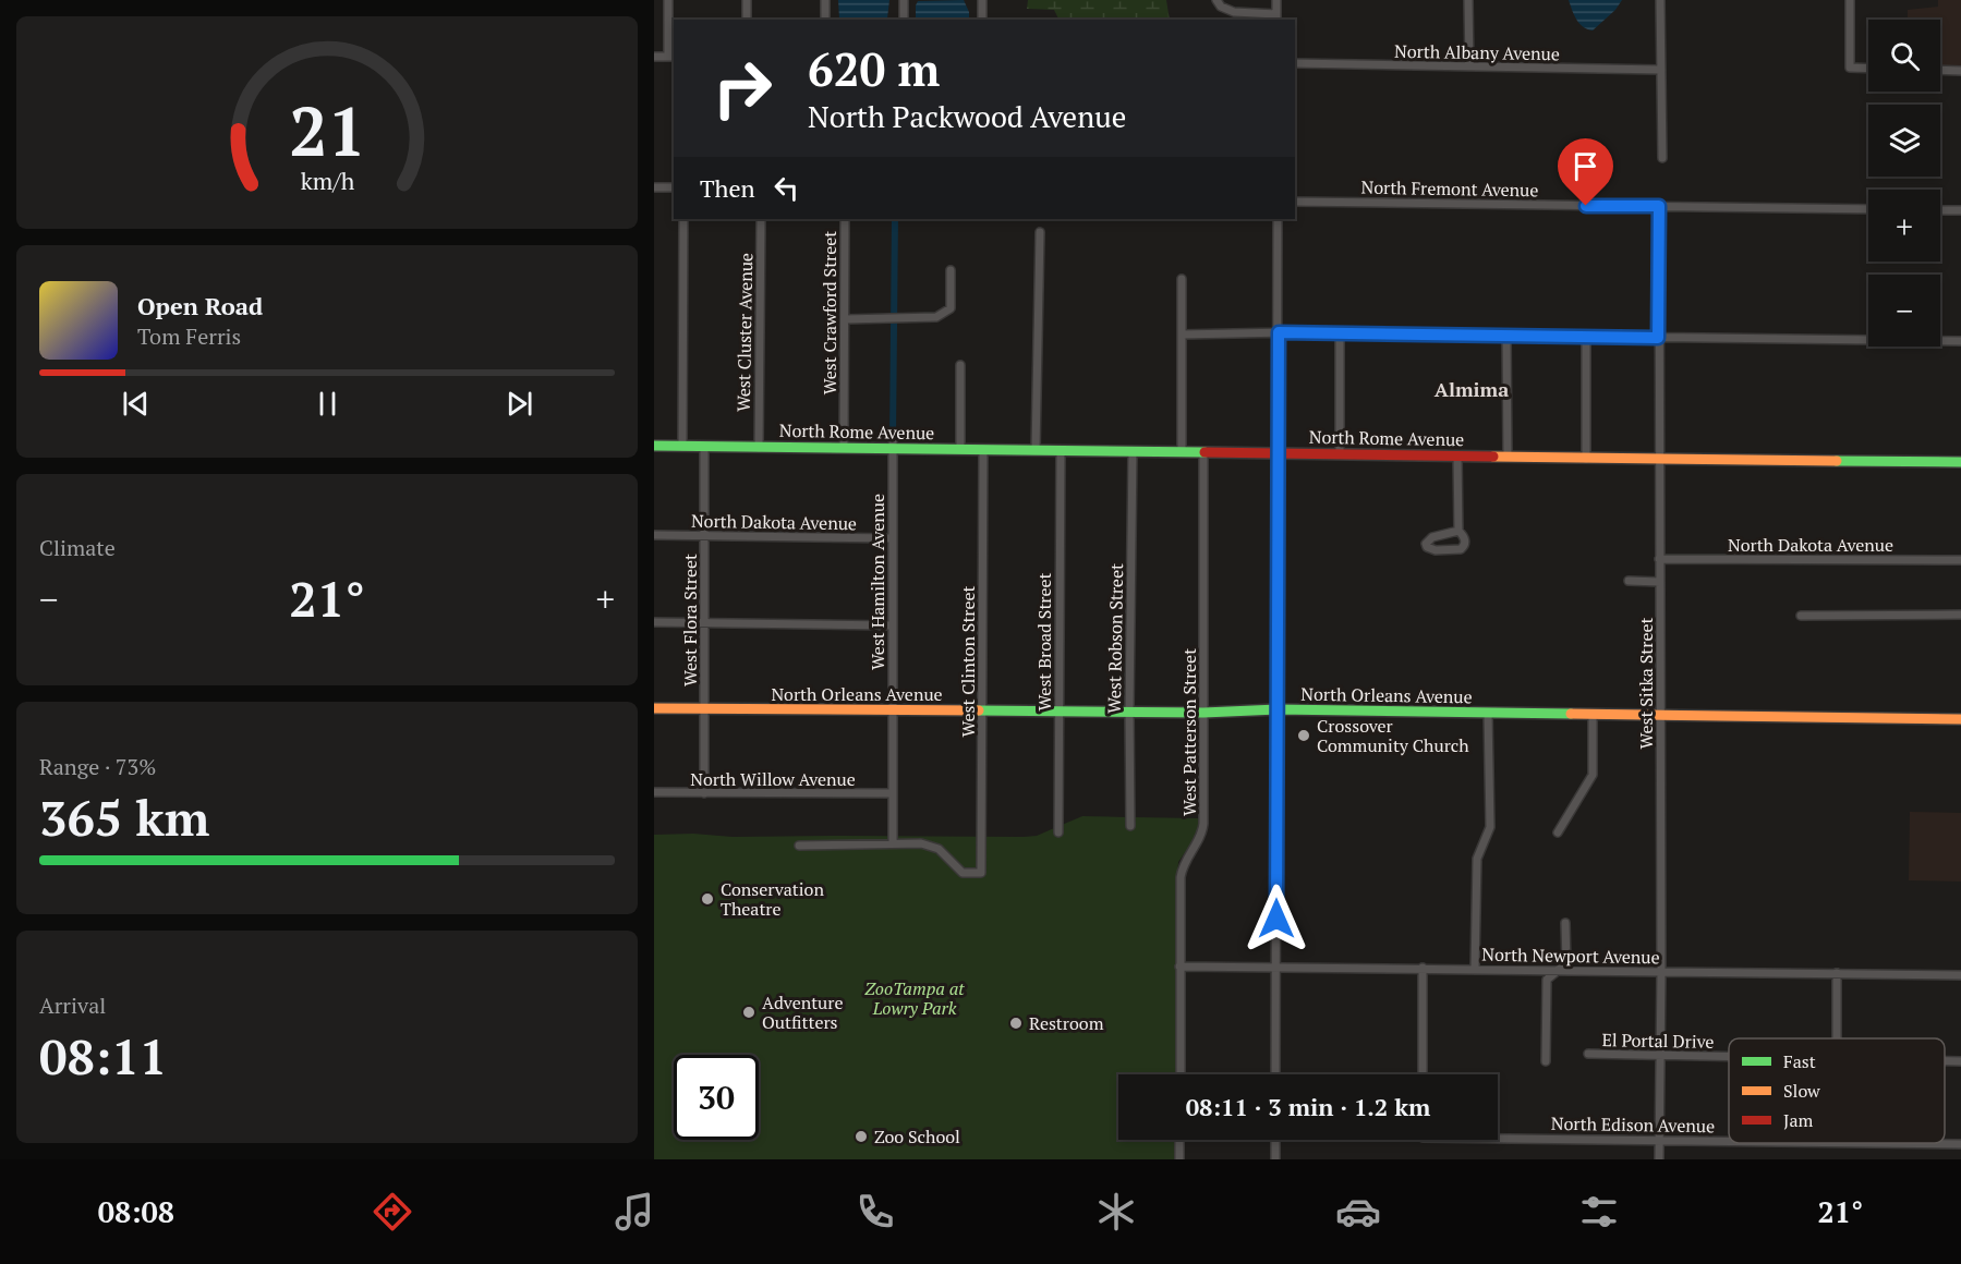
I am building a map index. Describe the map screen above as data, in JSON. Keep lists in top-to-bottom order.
{
  "streets": {
    "street": [
      "North Albany Avenue",
      "North Fremont Avenue",
      "West Crawford Street",
      "West Cluster Avenue",
      "North Rome Avenue",
      "North Dakota Avenue",
      "West Hamilton Avenue",
      "West Flora Street",
      "West Robson Street",
      "West Broad Street",
      "West Clinton Street",
      "West Sitka Street",
      "North Orleans Avenue",
      "West Patterson Street",
      "North Willow Avenue",
      "North Newport Avenue",
      "El Portal Drive",
      "North Edison Avenue"
    ]
  },
  "crossings": [
    ["North Fremont Avenue", "West Sitka Street"],
    ["West Crawford Street", "North Rome Avenue"],
    ["West Cluster Avenue", "North Rome Avenue"],
    ["North Rome Avenue", "West Hamilton Avenue"],
    ["North Rome Avenue", "West Flora Street"],
    ["North Rome Avenue", "West Robson Street"],
    ["North Rome Avenue", "West Broad Street"],
    ["North Rome Avenue", "West Clinton Street"],
    ["North Rome Avenue", "West Sitka Street"],
    ["North Rome Avenue", "West Patterson Street"],
    ["North Dakota Avenue", "West Hamilton Avenue"],
    ["North Dakota Avenue", "West Flora Street"],
    ["North Dakota Avenue", "West Sitka Street"],
    ["West Hamilton Avenue", "West Clinton Street"],
    ["West Hamilton Avenue", "North Orleans Avenue"],
    ["West Hamilton Avenue", "North Willow Avenue"],
    ["West Flora Street", "North Orleans Avenue"],
    ["West Flora Street", "North Willow Avenue"],
    ["West Robson Street", "North Orleans Avenue"],
    ["West Broad Street", "North Orleans Avenue"],
    ["West Clinton Street", "North Orleans Avenue"],
    ["West Sitka Street", "North Orleans Avenue"],
    ["West Sitka Street", "North Newport Avenue"],
    ["West Sitka Street", "El Portal Drive"],
    ["West Sitka Street", "North Edison Avenue"],
    ["North Orleans Avenue", "West Patterson Street"],
    ["West Patterson Street", "North Newport Avenue"]
  ],
  "districts": ["Almima"],
  "parks": ["ZooTampa at Lowry Park"],
  "places": [
    "Crossover Community Church",
    "Conservation Theatre",
    "Adventure Outfitters",
    "Restroom",
    "Zoo School"
  ],
  "legend": ["Fast", "Slow", "Jam"],
  "page": {
    "map_buttons": ["+", "−"],
    "turn": ["620 m", "North Packwood Avenue"],
    "then": "Then",
    "song": ["Open Road", "Tom Ferris"],
    "tile": [
      "Climate",
      ["Range · 73%", "365 km"],
      ["Arrival", "08:11"]
    ],
    "heat": ["−", "21°", "+"],
    "limit": "30",
    "trip": "08:11 · 3 min · 1.2 km",
    "tabs": ["08:08", "21°"],
    "gauge": ["21", "km/h"]
  }
}
